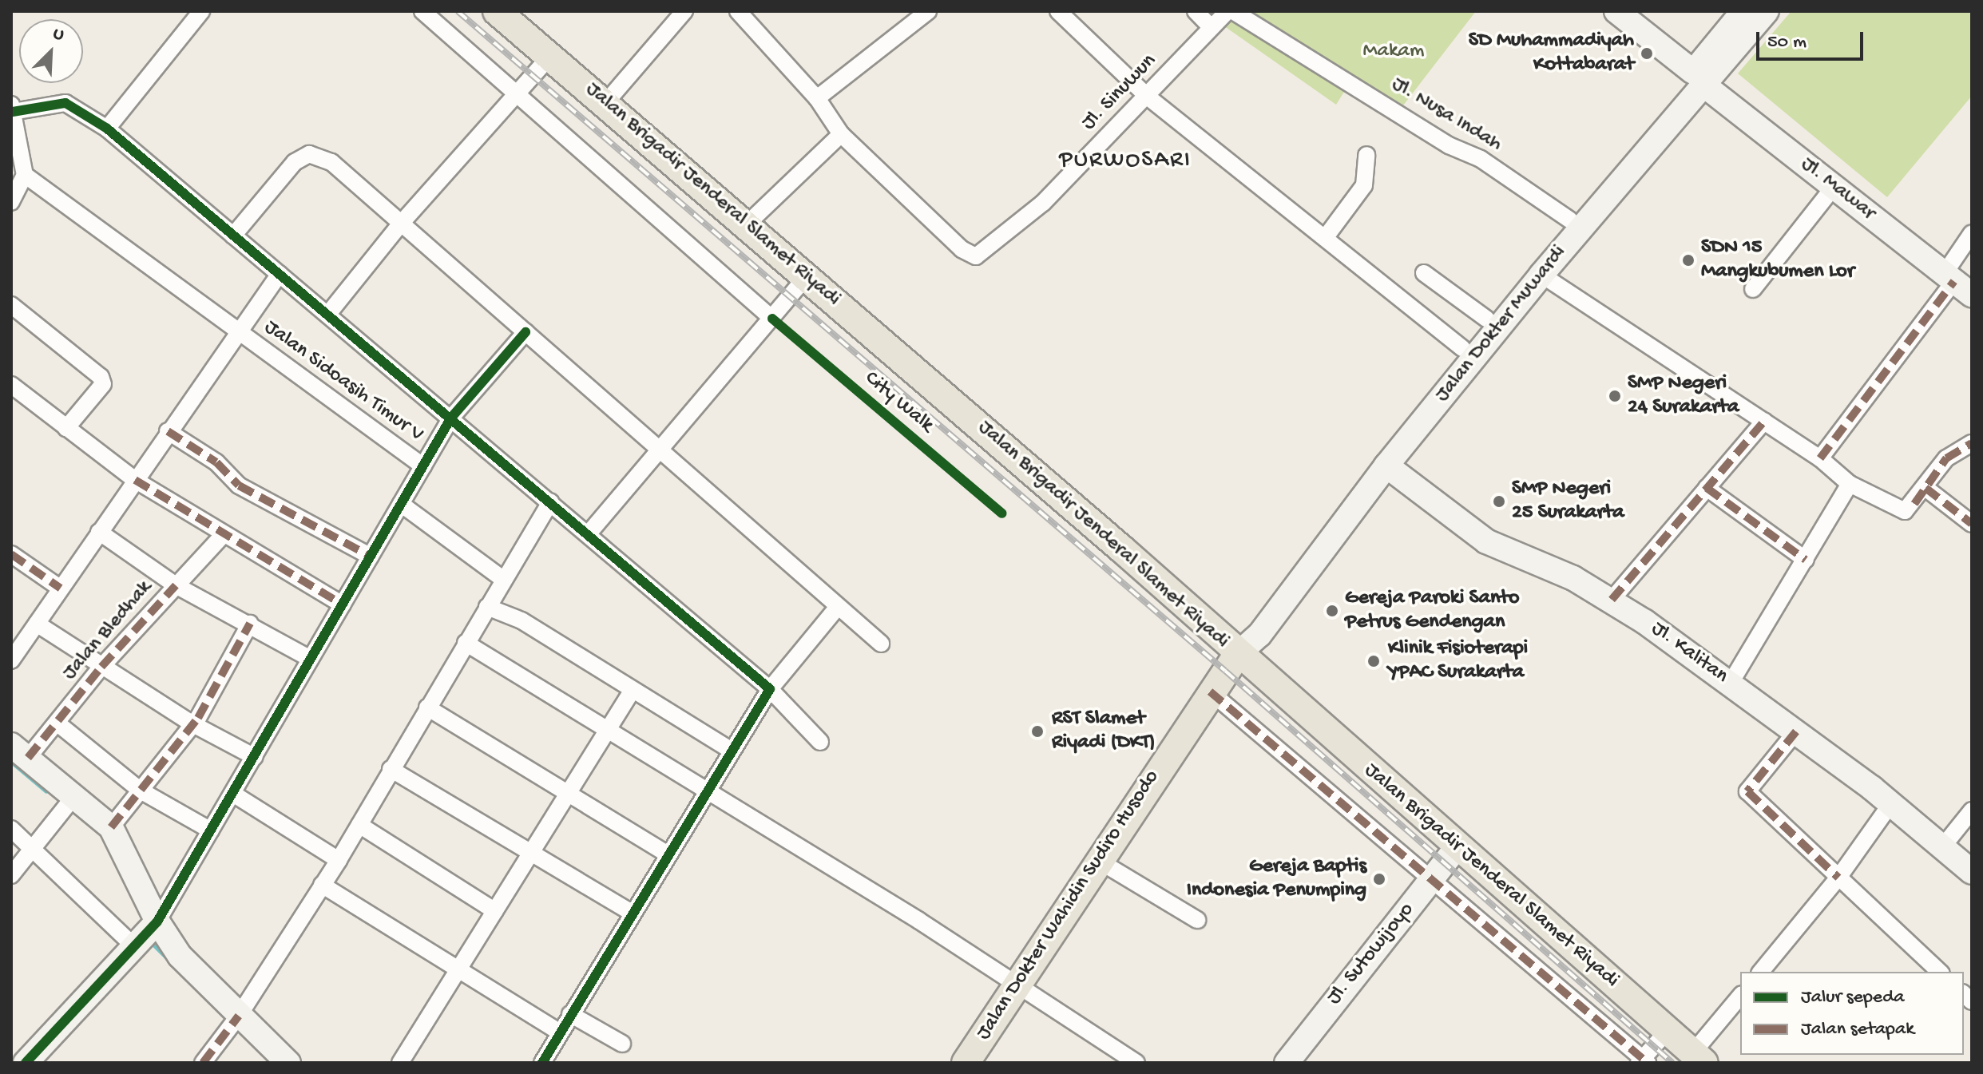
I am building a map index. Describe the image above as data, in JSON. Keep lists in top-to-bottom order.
{
  "streets": {
    "main road": [
      "Jl. Mawar",
      "Jalan Brigadir Jenderal Slamet Riyadi",
      "Jalan Dokter Muwardi",
      "Jl. Kalitan",
      "Jalan Dokter Wahidin Sudiro Husodo",
      "Jl. Sutowijoyo"
    ],
    "street": [
      "Jl. Sinuwun",
      "Jl. Nusa Indah",
      "Jalan Sidoasih Timur V",
      "Jalan Bledhak"
    ],
    "cycle path": ["City Walk"]
  },
  "crossings": [
    ["Jl. Nusa Indah", "Jalan Dokter Muwardi"],
    ["Jl. Mawar", "Jalan Dokter Muwardi"],
    ["Jalan Brigadir Jenderal Slamet Riyadi", "Jalan Dokter Muwardi"],
    ["Jalan Brigadir Jenderal Slamet Riyadi", "Jalan Dokter Wahidin Sudiro Husodo"],
    ["Jalan Brigadir Jenderal Slamet Riyadi", "Jl. Sutowijoyo"],
    ["Jalan Dokter Muwardi", "Jl. Kalitan"],
    ["Jalan Dokter Muwardi", "Jalan Dokter Wahidin Sudiro Husodo"]
  ],
  "districts": ["PURWOSARI"],
  "parks": ["Makam"],
  "places": [
    "SD Muhammadiyah Kottabarat",
    "SDN 15 Mangkubumen Lor",
    "SMP Negeri 24 Surakarta",
    "SMP Negeri 25 Surakarta",
    "Gereja Paroki Santo Petrus Gendengan",
    "Klinik Fisioterapi YPAC Surakarta",
    "RST Slamet Riyadi (DKT)",
    "Gereja Baptis Indonesia Penumping"
  ],
  "legend": ["Jalur sepeda", "Jalan setapak"],
  "scale_bar": "50 m",
  "north": "top right"
}
